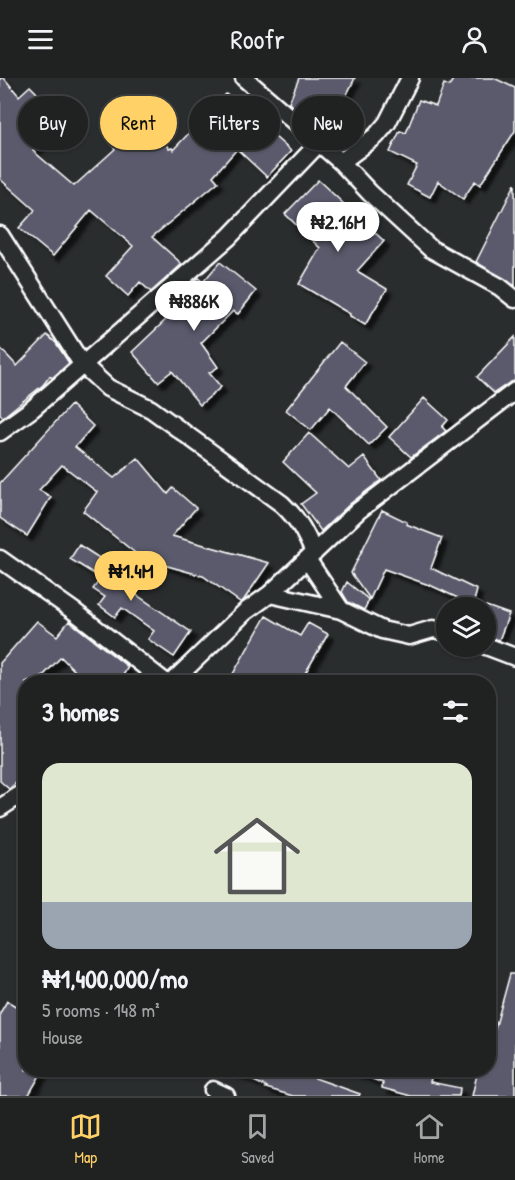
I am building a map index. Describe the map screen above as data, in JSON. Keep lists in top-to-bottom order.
{
  "page": {
    "header": "Roofr",
    "chip": [
      "Buy",
      "Rent",
      "Filters",
      "New"
    ],
    "price": ["₦2.16M", "₦886K", "₦1.4M"],
    "heading": "3 homes",
    "list": [
      {
        "name": "₦1,400,000/mo",
        "note": "5 rooms · 148 m² · House"
      }
    ],
    "tabs": ["Map", "Saved", "Home"]
  }
}
